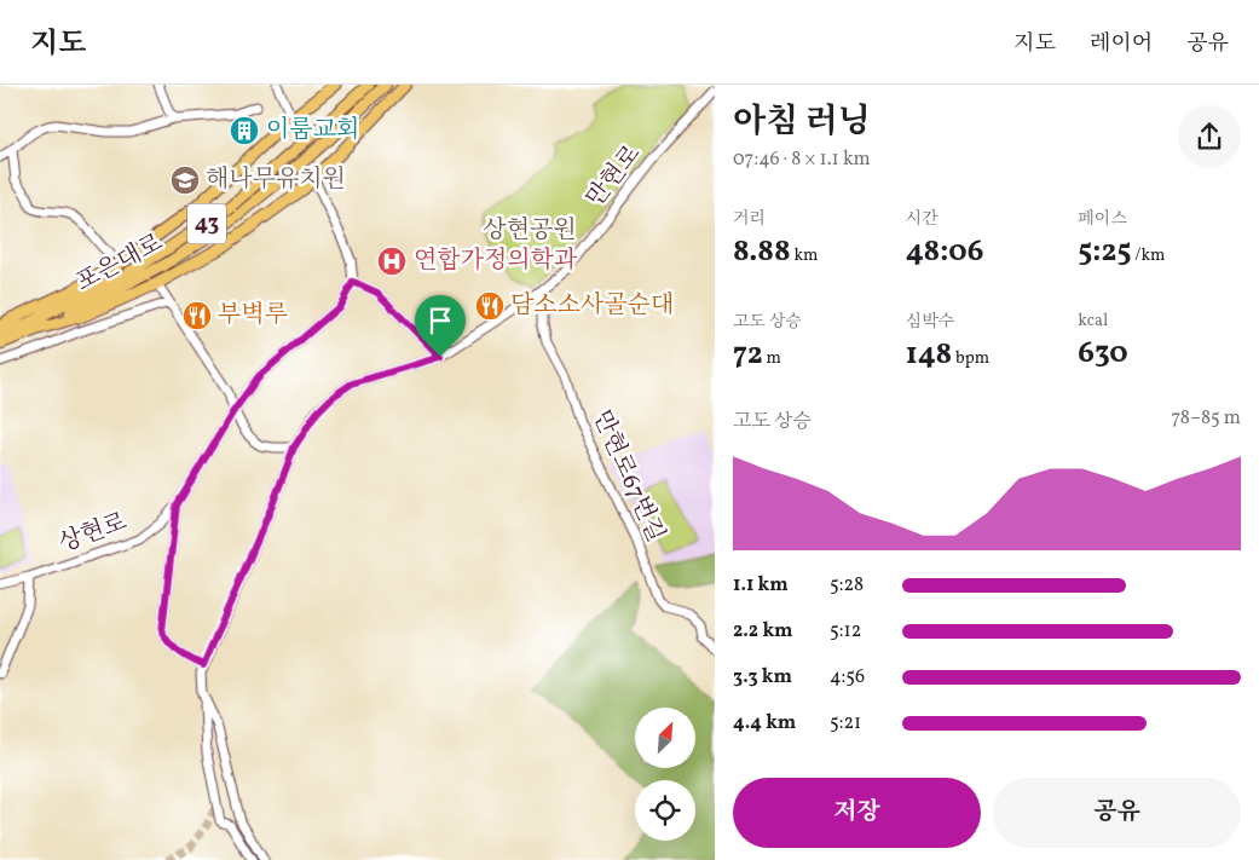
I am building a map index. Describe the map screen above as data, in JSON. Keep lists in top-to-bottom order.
{
  "streets": {
    "main road": ["43", "포은대로"],
    "street": ["만현로", "만현로67번길", "상현로"]
  },
  "crossings": [
    ["만현로", "만현로67번길"]
  ],
  "parks": ["상현공원"],
  "places": {
    "building": ["이룸교회"],
    "school or university": ["해나무유치원"],
    "hospital": ["연합가정의학과"],
    "restaurant": ["담소소사골순대", "부벽루"]
  },
  "north": "top right",
  "page": {
    "header": "지도",
    "nav": ["지도", "레이어", "공유"],
    "heading": ["아침 러닝", "07:46 · 8 × 1.1 km"],
    "stats": [
      ["거리", "8.88 km"],
      ["시간", "48:06"],
      ["페이스", "5:25 /km"],
      ["고도 상승", "72 m"],
      ["심박수", "148 bpm"],
      ["kcal", "630"]
    ],
    "chart": ["고도 상승", "78–85 m"],
    "list": [
      {
        "name": "1.1 km",
        "note": "5:28"
      },
      {
        "name": "2.2 km",
        "note": "5:12"
      },
      {
        "name": "3.3 km",
        "note": "4:56"
      },
      {
        "name": "4.4 km",
        "note": "5:21"
      }
    ],
    "buttons": ["저장", "공유"]
  }
}
